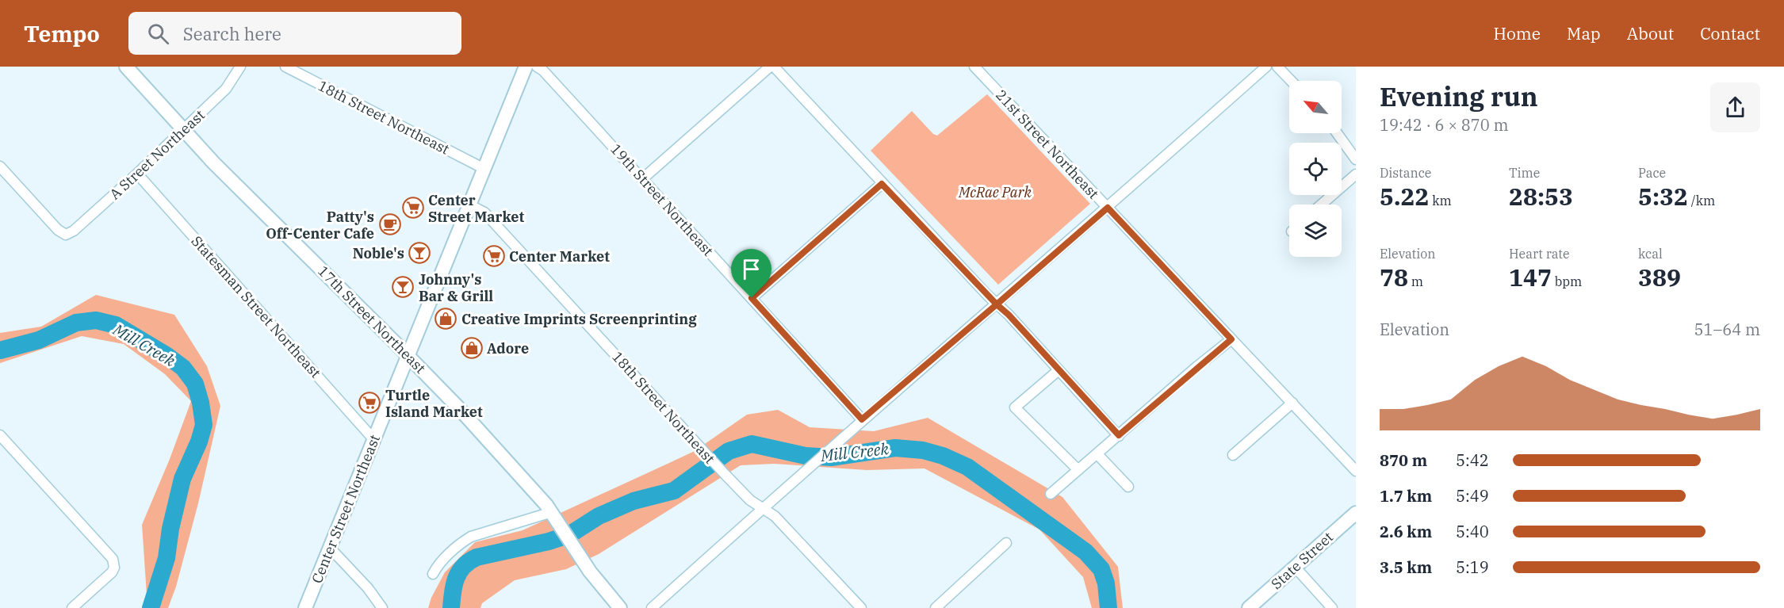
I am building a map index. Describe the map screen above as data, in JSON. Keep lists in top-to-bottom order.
{
  "streets": {
    "main road": ["17th Street Northeast", "Center Street Northeast", "State Street"],
    "street": [
      "18th Street Northeast",
      "21st Street Northeast",
      "A Street Northeast",
      "19th Street Northeast",
      "Statesman Street Northeast"
    ]
  },
  "crossings": [
    ["18th Street Northeast", "Center Street Northeast"],
    ["A Street Northeast", "Statesman Street Northeast"],
    ["A Street Northeast", "17th Street Northeast"],
    ["Statesman Street Northeast", "Center Street Northeast"],
    ["17th Street Northeast", "Center Street Northeast"]
  ],
  "water": ["Mill Creek"],
  "parks": ["McRae Park"],
  "places": {
    "supermarket": ["Center Street Market", "Center Market", "Turtle Island Market"],
    "cafe": ["Patty's Off-Center Cafe"],
    "bar": ["Noble's", "Johnny's Bar & Grill"],
    "shop": ["Creative Imprints Screenprinting", "Adore"]
  },
  "north": "top left",
  "page": {
    "header": "Tempo",
    "search": "Search here",
    "nav": [
      "Home",
      "Map",
      "About",
      "Contact"
    ],
    "heading": ["Evening run", "19:42 · 6 × 870 m"],
    "stats": [
      ["Distance", "5.22 km"],
      ["Time", "28:53"],
      ["Pace", "5:32 /km"],
      ["Elevation", "78 m"],
      ["Heart rate", "147 bpm"],
      ["kcal", "389"]
    ],
    "chart": ["Elevation", "51–64 m"],
    "list": [
      {
        "name": "870 m",
        "note": "5:42"
      },
      {
        "name": "1.7 km",
        "note": "5:49"
      },
      {
        "name": "2.6 km",
        "note": "5:40"
      },
      {
        "name": "3.5 km",
        "note": "5:19"
      }
    ]
  }
}
